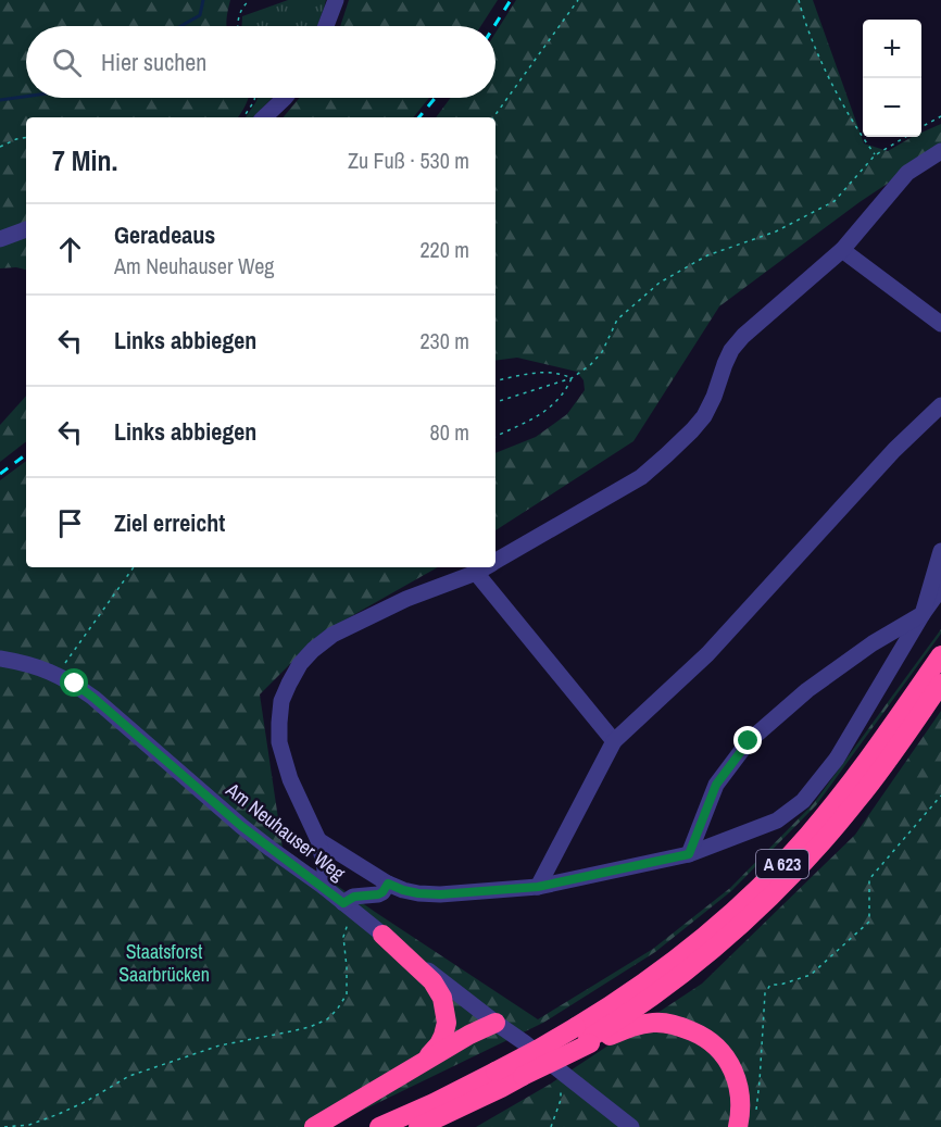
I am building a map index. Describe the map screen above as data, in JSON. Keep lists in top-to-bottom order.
{
  "streets": {
    "highway": ["A 623"],
    "street": ["Am Neuhauser Weg"]
  },
  "parks": ["Staatsforst Saarbrücken"],
  "page": {
    "map_buttons": ["+", "−"],
    "search": "Hier suchen",
    "heading": ["7 Min.", "Zu Fuß · 530 m"],
    "list": [
      ["Geradeaus", "Am Neuhauser Weg", "220 m"],
      ["Links abbiegen", "230 m"],
      ["Links abbiegen", "80 m"],
      "Ziel erreicht"
    ]
  }
}
